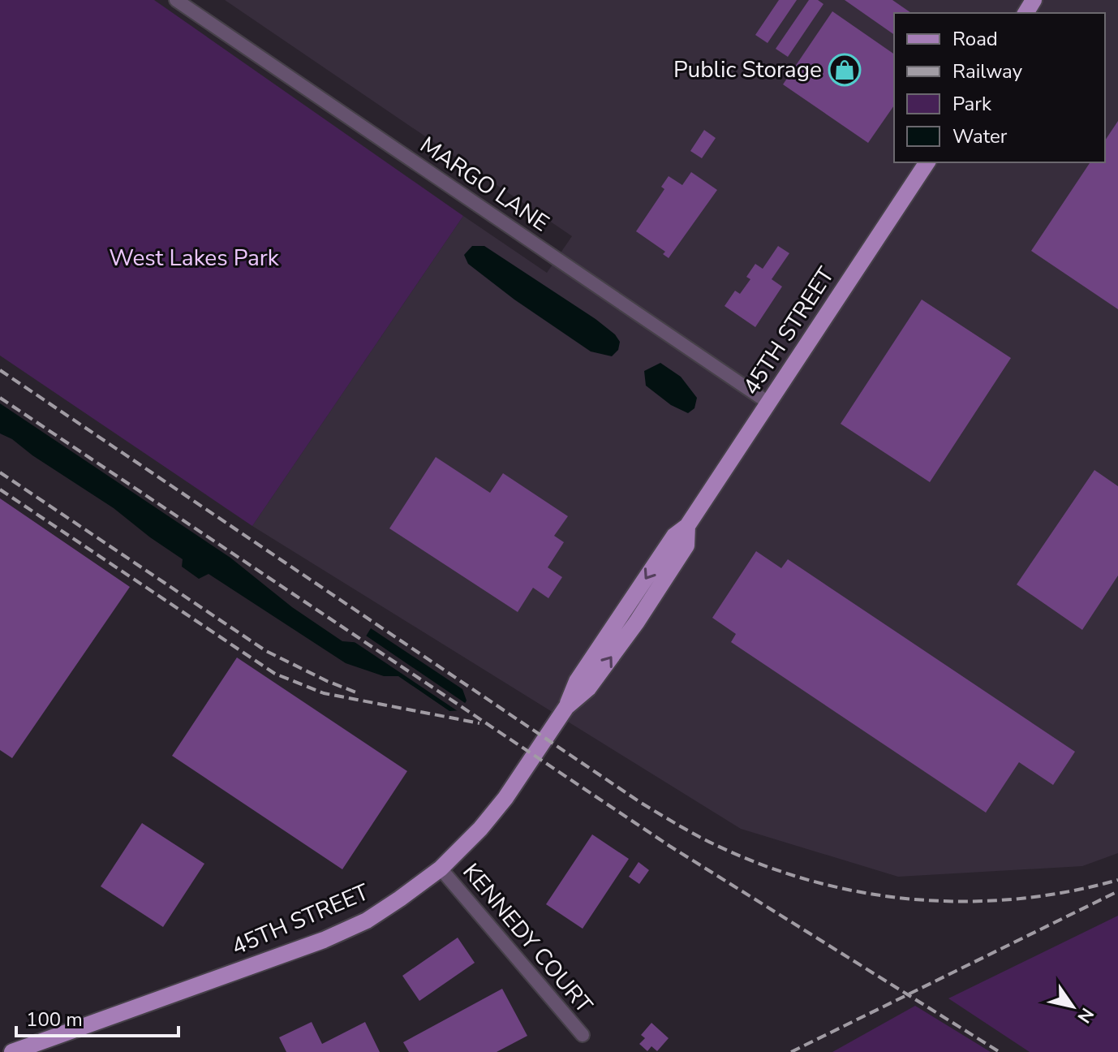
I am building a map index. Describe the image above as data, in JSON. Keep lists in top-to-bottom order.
{
  "streets": {
    "main road": ["45TH STREET"],
    "street": ["MARGO LANE", "KENNEDY COURT"]
  },
  "crossings": [
    ["MARGO LANE", "45TH STREET"],
    ["45TH STREET", "KENNEDY COURT"]
  ],
  "parks": ["West Lakes Park"],
  "places": {
    "shop": ["Public Storage"]
  },
  "legend": [
    "Road",
    "Railway",
    "Park",
    "Water"
  ],
  "scale_bar": "100 m",
  "north": "bottom right"
}
